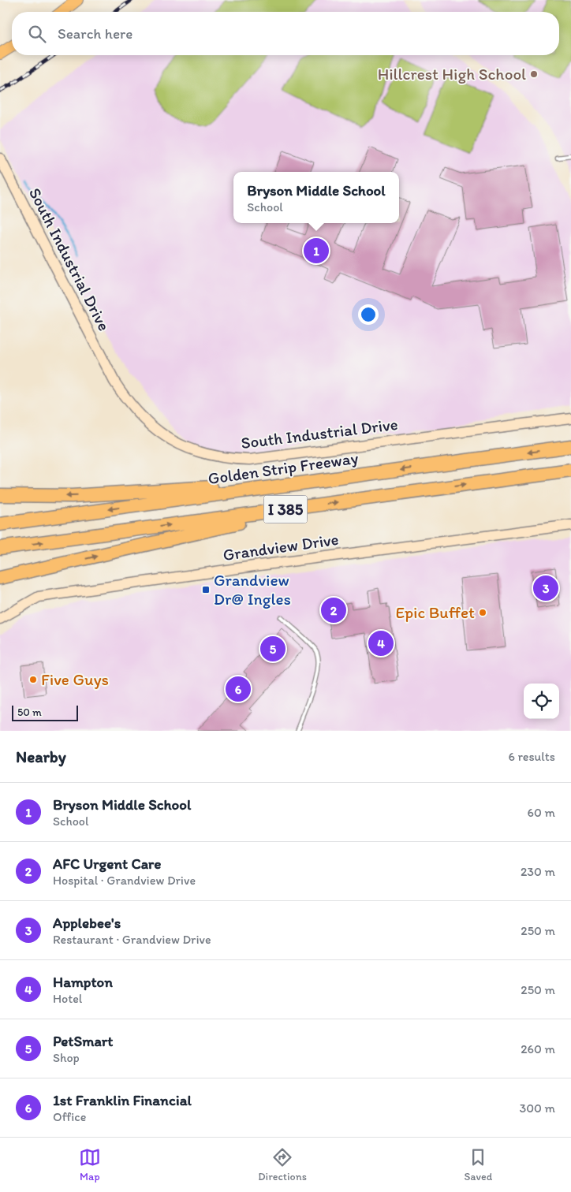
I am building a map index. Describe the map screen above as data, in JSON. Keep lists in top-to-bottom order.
{
  "streets": {
    "highway": ["Golden Strip Freeway", "I 385"],
    "street": ["South Industrial Drive", "Grandview Drive"]
  },
  "places": {
    "other": ["Hillcrest High School", "Epic Buffet", "Five Guys"],
    "transit": ["Grandview Dr@ Ingles"]
  },
  "scale_bar": "50 m",
  "page": {
    "search": "Search here",
    "popup": ["Bryson Middle School", "School"],
    "pins": [
      "1",
      "3",
      "2",
      "4",
      "5",
      "6"
    ],
    "scale": "50 m",
    "heading": ["Nearby", "6 results"],
    "list": [
      {
        "mark": "1",
        "name": "Bryson Middle School",
        "note": "School",
        "value": "60 m"
      },
      {
        "mark": "2",
        "name": "AFC Urgent Care",
        "note": "Hospital · Grandview Drive",
        "value": "230 m"
      },
      {
        "mark": "3",
        "name": "Applebee's",
        "note": "Restaurant · Grandview Drive",
        "value": "250 m"
      },
      {
        "mark": "4",
        "name": "Hampton",
        "note": "Hotel",
        "value": "250 m"
      },
      {
        "mark": "5",
        "name": "PetSmart",
        "note": "Shop",
        "value": "260 m"
      },
      {
        "mark": "6",
        "name": "1st Franklin Financial",
        "note": "Office",
        "value": "300 m"
      }
    ],
    "nav": ["Map", "Directions", "Saved"]
  }
}
